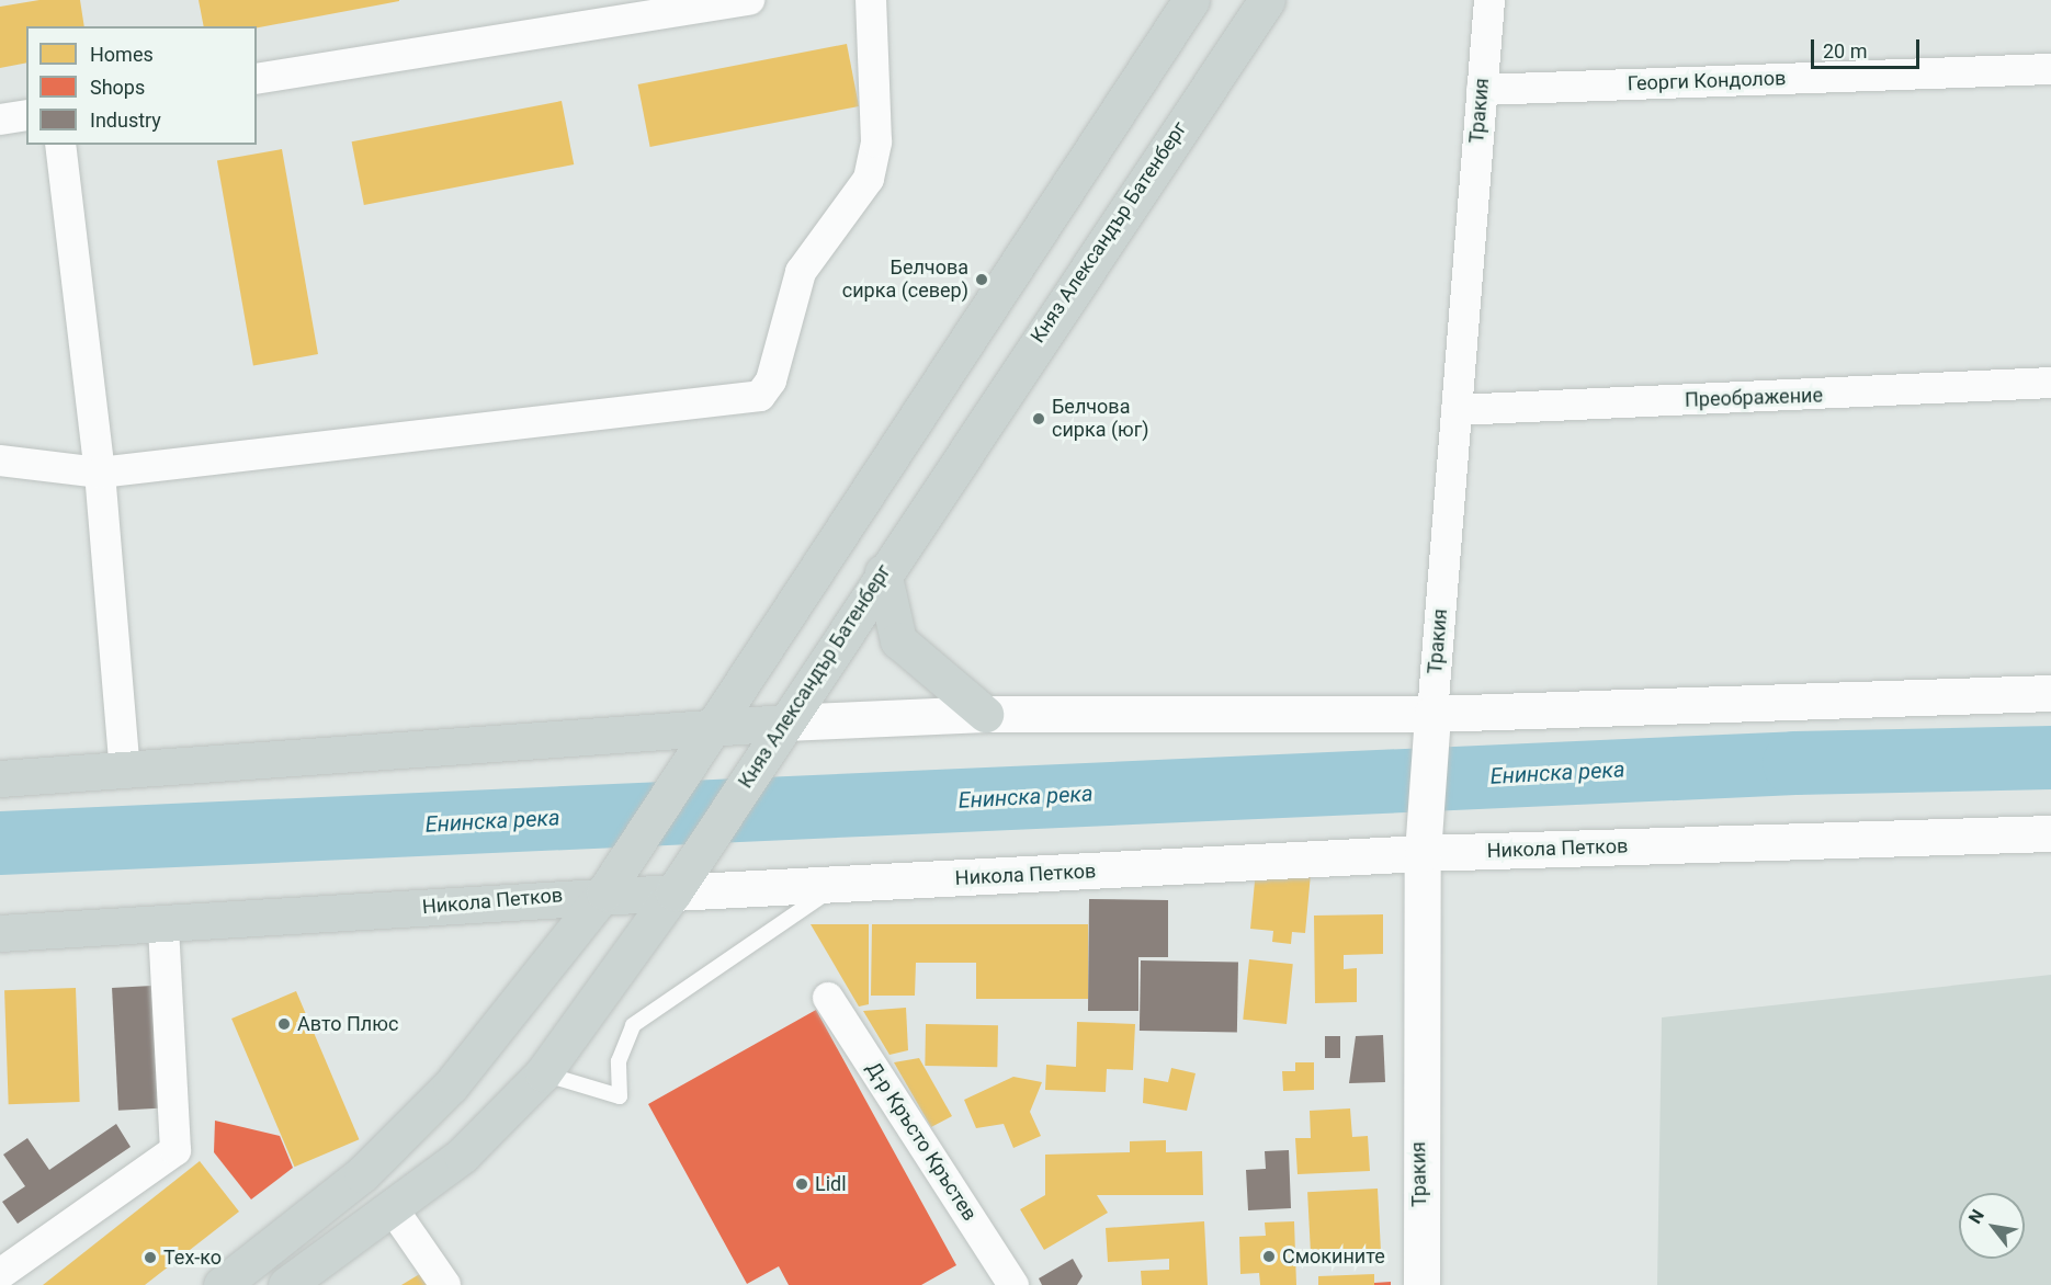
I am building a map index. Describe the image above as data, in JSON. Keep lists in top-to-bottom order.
{
  "streets": {
    "main road": ["Тракия", "Княз Александър Батенберг", "Никола Петков"],
    "street": ["Георги Кондолов", "Преображение", "Д-р Кръсто Кръстев"]
  },
  "crossings": [
    ["Георги Кондолов", "Тракия"],
    ["Тракия", "Преображение"],
    ["Тракия", "Никола Петков"],
    ["Княз Александър Батенберг", "Никола Петков"]
  ],
  "water": ["Енинска река"],
  "places": [
    "Белчова сирка (север)",
    "Белчова сирка (юг)",
    "Авто Плюс",
    "Lidl",
    "Смокините",
    "Тех-ко"
  ],
  "legend": ["Homes", "Shops", "Industry"],
  "scale_bar": "20 m",
  "north": "top left"
}
